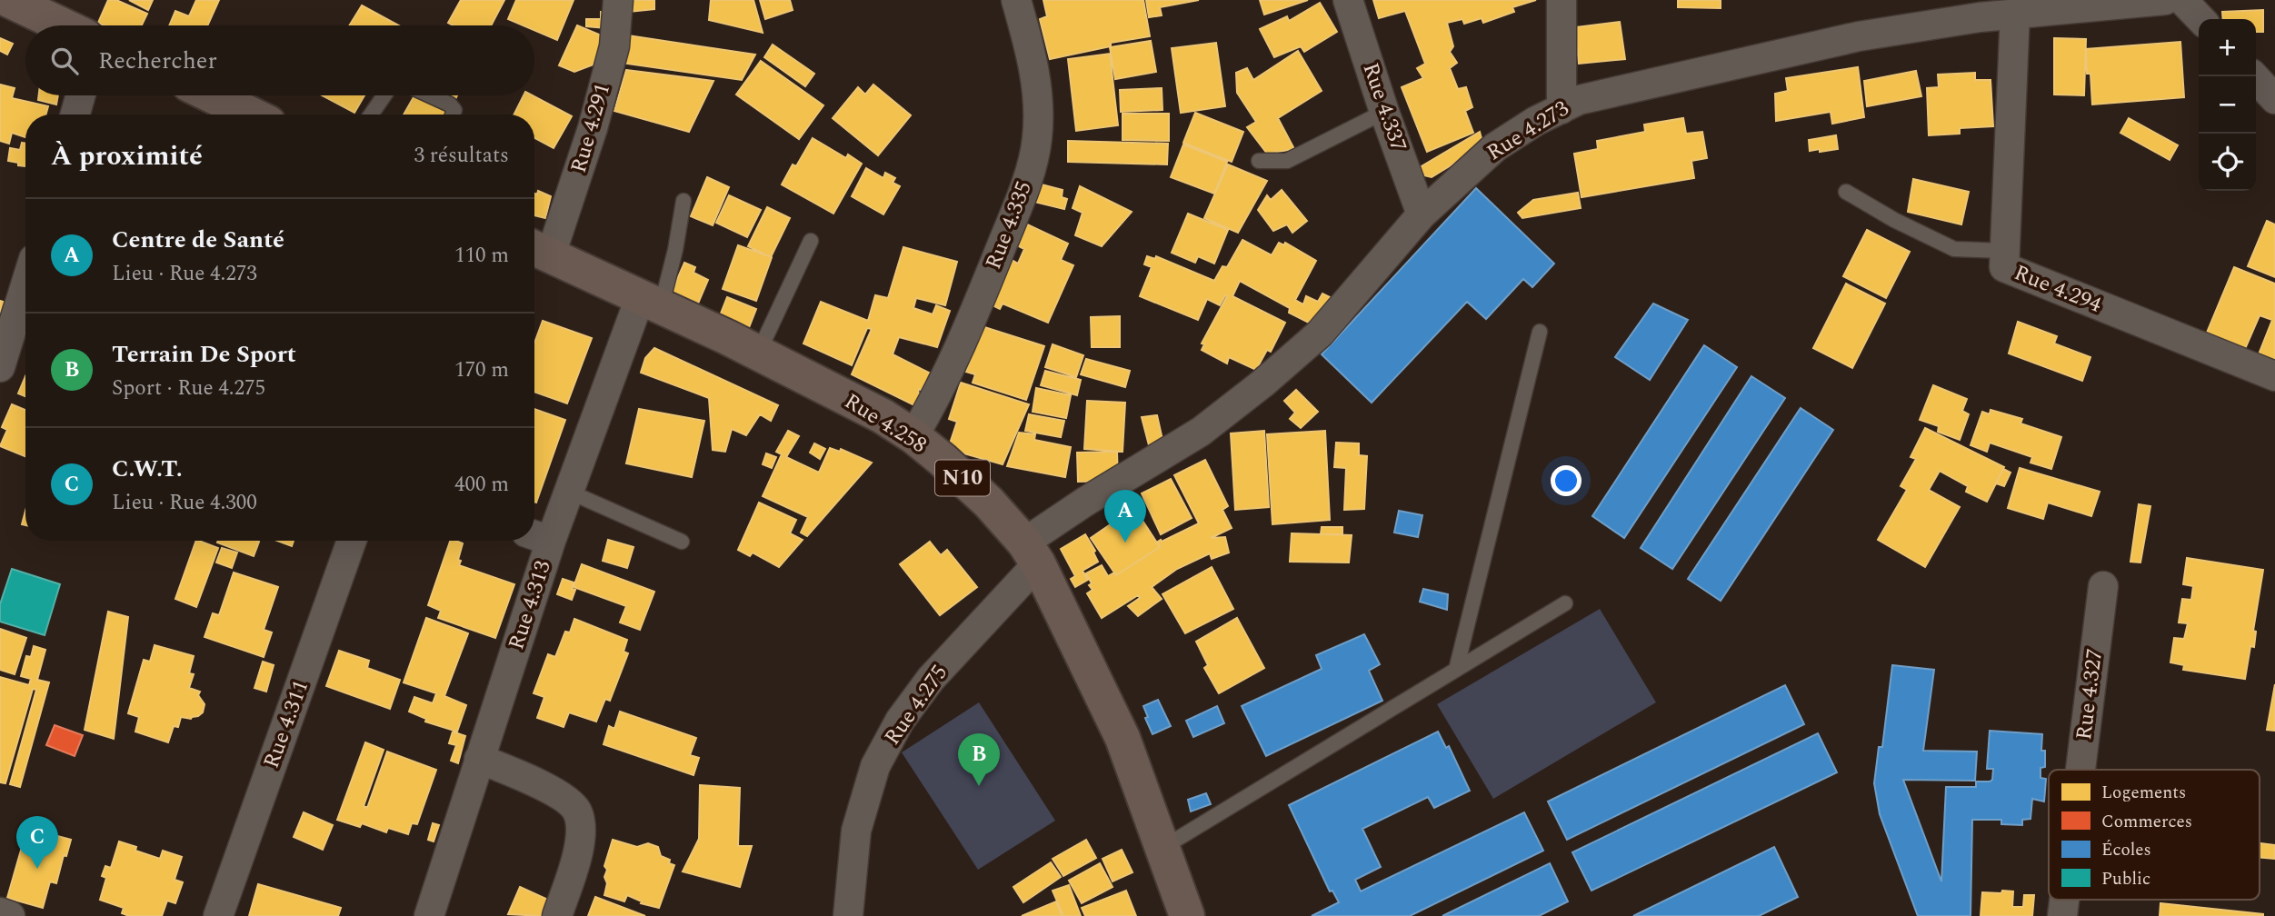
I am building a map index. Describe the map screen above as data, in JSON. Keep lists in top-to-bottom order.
{
  "streets": {
    "highway": ["Rue 4.258", "N10"],
    "street": [
      "Rue 4.337",
      "Rue 4.291",
      "Rue 4.273",
      "Rue 4.335",
      "Rue 4.294",
      "Rue 4.313",
      "Rue 4.327",
      "Rue 4.275",
      "Rue 4.311"
    ]
  },
  "crossings": [
    ["Rue 4.337", "Rue 4.273"],
    ["Rue 4.291", "Rue 4.258"],
    ["Rue 4.273", "Rue 4.294"],
    ["Rue 4.273", "Rue 4.258"],
    ["Rue 4.273", "Rue 4.275"],
    ["Rue 4.335", "Rue 4.258"],
    ["Rue 4.258", "Rue 4.313"],
    ["Rue 4.258", "Rue 4.275"]
  ],
  "legend": [
    "Logements",
    "Commerces",
    "Écoles",
    "Public"
  ],
  "page": {
    "map_buttons": ["+", "−"],
    "search": "Rechercher",
    "heading": ["À proximité", "3 résultats"],
    "list": [
      {
        "mark": "A",
        "name": "Centre de Santé",
        "note": "Lieu · Rue 4.273",
        "value": "110 m"
      },
      {
        "mark": "B",
        "name": "Terrain De Sport",
        "note": "Sport · Rue 4.275",
        "value": "170 m"
      },
      {
        "mark": "C",
        "name": "C.W.T.",
        "note": "Lieu · Rue 4.300",
        "value": "400 m"
      }
    ],
    "pins": ["A", "B", "C"]
  }
}
